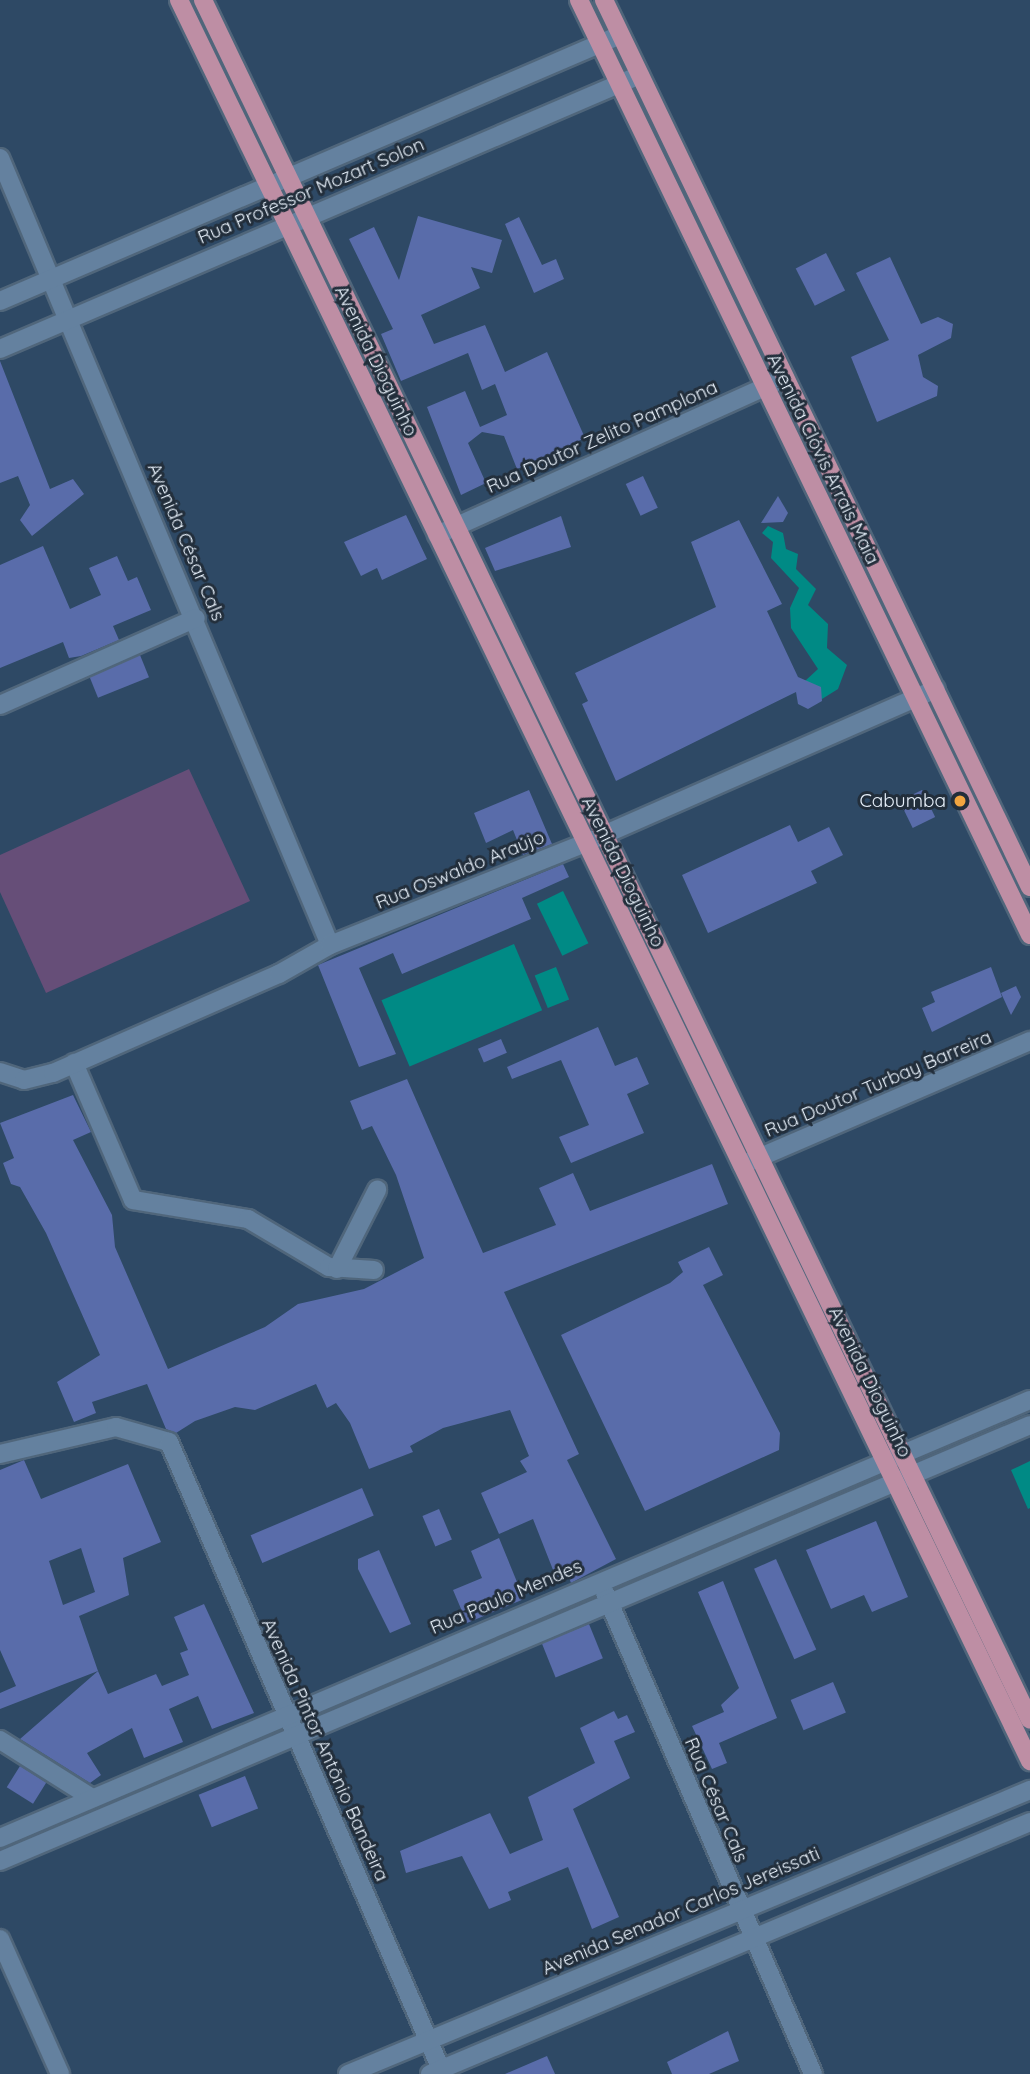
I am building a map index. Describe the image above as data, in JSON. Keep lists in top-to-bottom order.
{
  "streets": {
    "main road": ["Avenida Dioguinho", "Avenida Clóvis Arrais Maia"],
    "street": [
      "Rua Professor Mozart Solon",
      "Rua Doutor Zelito Pamplona",
      "Avenida César Cals",
      "Rua Oswaldo Araújo",
      "Rua Doutor Turbay Barreira",
      "Rua Paulo Mendes",
      "Avenida Pintor Antônio Bandeira",
      "Rua César Cals",
      "Avenida Senador Carlos Jereissati"
    ]
  },
  "crossings": [
    ["Rua Professor Mozart Solon", "Avenida Dioguinho"],
    ["Rua Professor Mozart Solon", "Avenida Clóvis Arrais Maia"],
    ["Rua Professor Mozart Solon", "Avenida César Cals"],
    ["Avenida Dioguinho", "Rua Doutor Zelito Pamplona"],
    ["Avenida Dioguinho", "Rua Oswaldo Araújo"],
    ["Avenida Dioguinho", "Rua Doutor Turbay Barreira"],
    ["Avenida Dioguinho", "Rua Paulo Mendes"],
    ["Rua Doutor Zelito Pamplona", "Avenida Clóvis Arrais Maia"],
    ["Avenida Clóvis Arrais Maia", "Rua Oswaldo Araújo"],
    ["Avenida César Cals", "Rua Oswaldo Araújo"],
    ["Rua Paulo Mendes", "Avenida Pintor Antônio Bandeira"],
    ["Rua Paulo Mendes", "Rua César Cals"],
    ["Avenida Pintor Antônio Bandeira", "Avenida Senador Carlos Jereissati"],
    ["Rua César Cals", "Avenida Senador Carlos Jereissati"]
  ],
  "places": ["Cabumba"]
}
